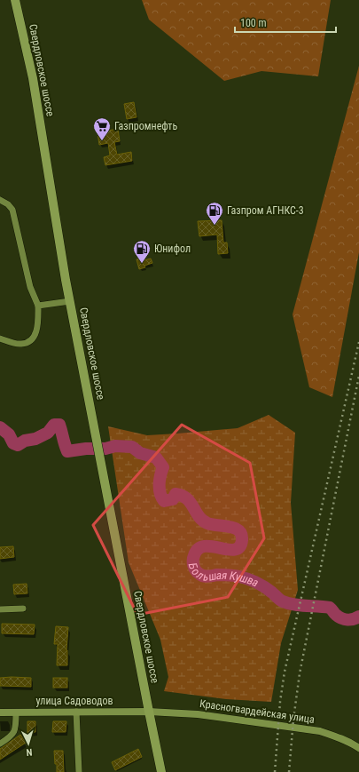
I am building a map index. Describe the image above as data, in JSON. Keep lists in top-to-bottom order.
{
  "streets": {
    "main road": ["Свердловское шоссе", "улица Садоводов", "Красногвардейская улица"]
  },
  "crossings": [
    ["Свердловское шоссе", "улица Садоводов"],
    ["Свердловское шоссе", "Красногвардейская улица"],
    ["улица Садоводов", "Красногвардейская улица"]
  ],
  "water": ["Большая Кушва"],
  "places": {
    "supermarket": ["Газпромнефть"],
    "fuel station": ["Газпром АГНКС-3", "Юнифол"]
  },
  "scale_bar": "100 m",
  "north": "bottom"
}
